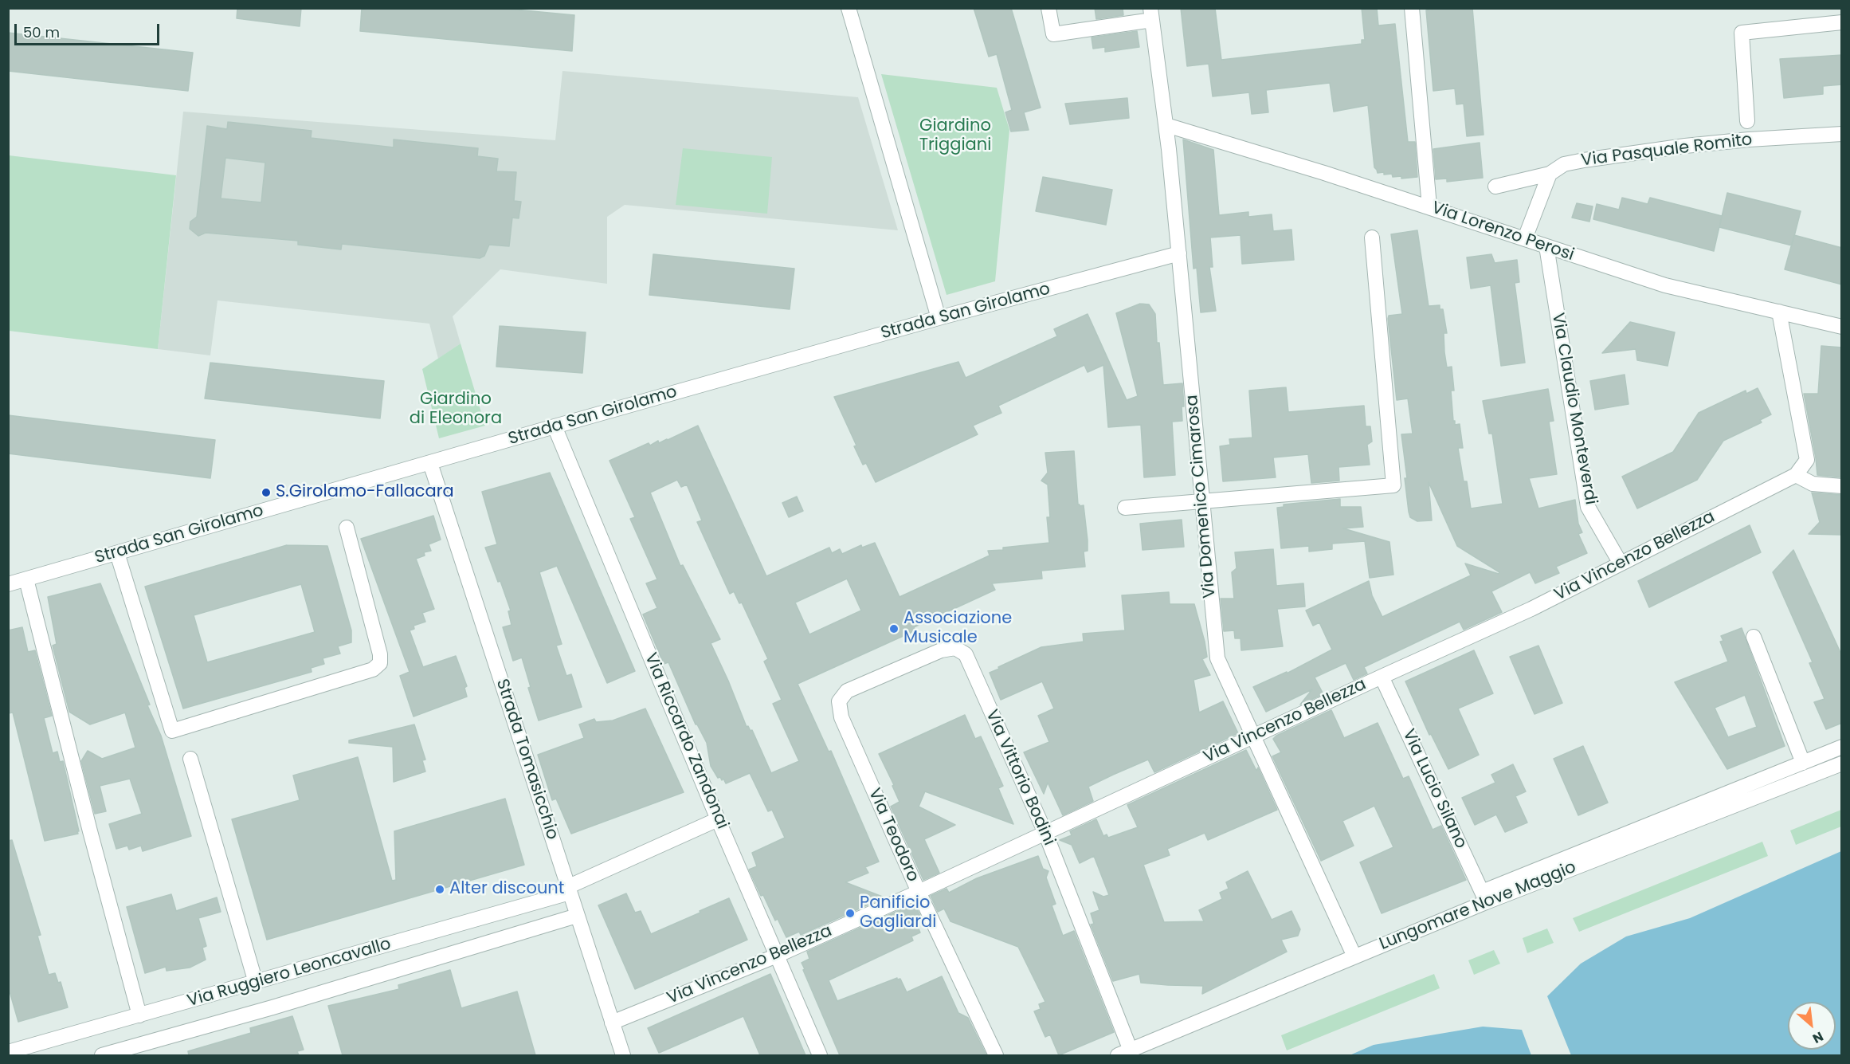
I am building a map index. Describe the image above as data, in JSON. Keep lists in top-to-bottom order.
{
  "streets": {
    "street": [
      "Via Pasquale Romito",
      "Via Lorenzo Perosi",
      "Strada San Girolamo",
      "Via Claudio Monteverdi",
      "Via Domenico Cimarosa",
      "Via Vincenzo Bellezza",
      "Via Riccardo Zandonai",
      "Strada Tomasicchio",
      "Via Vittorio Bodini",
      "Via Lucio Silano",
      "Via Teodoro",
      "Lungomare Nove Maggio",
      "Via Ruggiero Leoncavallo"
    ]
  },
  "crossings": [
    ["Via Lorenzo Perosi", "Via Claudio Monteverdi"],
    ["Via Lorenzo Perosi", "Via Domenico Cimarosa"],
    ["Strada San Girolamo", "Via Domenico Cimarosa"],
    ["Strada San Girolamo", "Via Riccardo Zandonai"],
    ["Strada San Girolamo", "Strada Tomasicchio"],
    ["Via Claudio Monteverdi", "Via Vincenzo Bellezza"],
    ["Via Domenico Cimarosa", "Via Vincenzo Bellezza"],
    ["Via Domenico Cimarosa", "Lungomare Nove Maggio"],
    ["Via Vincenzo Bellezza", "Via Riccardo Zandonai"],
    ["Via Vincenzo Bellezza", "Strada Tomasicchio"],
    ["Via Vincenzo Bellezza", "Via Vittorio Bodini"],
    ["Via Vincenzo Bellezza", "Via Lucio Silano"],
    ["Via Vincenzo Bellezza", "Via Teodoro"],
    ["Via Riccardo Zandonai", "Via Ruggiero Leoncavallo"],
    ["Strada Tomasicchio", "Via Ruggiero Leoncavallo"],
    ["Via Vittorio Bodini", "Via Teodoro"],
    ["Via Vittorio Bodini", "Lungomare Nove Maggio"],
    ["Via Lucio Silano", "Lungomare Nove Maggio"]
  ],
  "parks": ["Giardino Triggiani", "Giardino di Eleonora"],
  "places": [
    "S.Girolamo-Fallacara",
    "Associazione Musicale",
    "Alter discount",
    "Panificio Gagliardi"
  ],
  "scale_bar": "50 m",
  "north": "bottom right"
}
